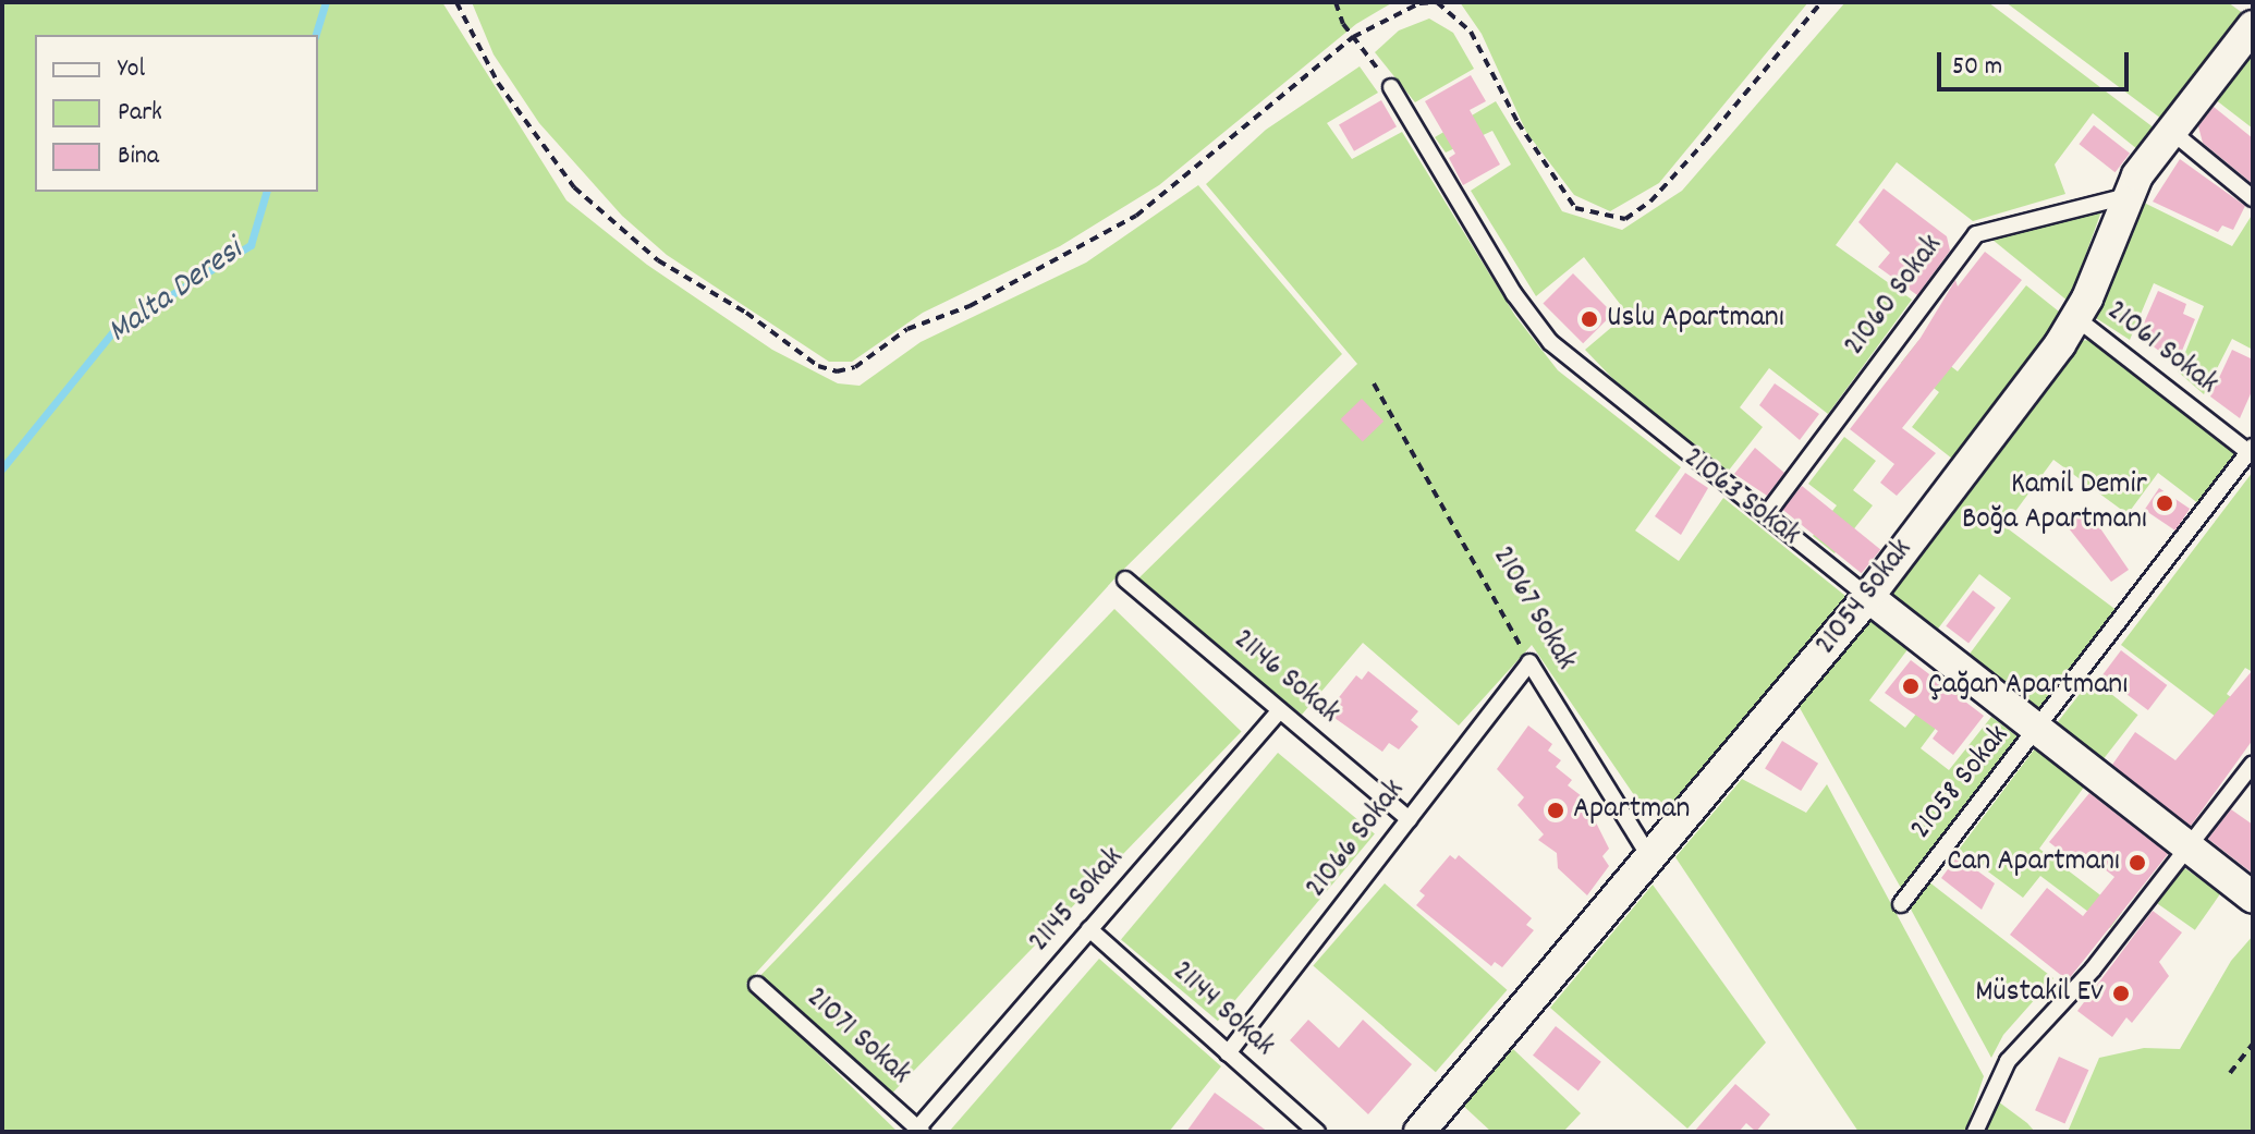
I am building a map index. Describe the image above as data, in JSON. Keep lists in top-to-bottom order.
{
  "streets": {
    "street": ["21063 Sokak", "21054 Sokak"],
    "lane": [
      "21060 Sokak",
      "21061 Sokak",
      "21067 Sokak",
      "21146 Sokak",
      "21058 Sokak",
      "21066 Sokak",
      "21145 Sokak",
      "21144 Sokak",
      "21071 Sokak"
    ]
  },
  "crossings": [
    ["21060 Sokak", "21063 Sokak"],
    ["21060 Sokak", "21054 Sokak"],
    ["21061 Sokak", "21054 Sokak"],
    ["21061 Sokak", "21058 Sokak"],
    ["21063 Sokak", "21054 Sokak"],
    ["21063 Sokak", "21058 Sokak"],
    ["21054 Sokak", "21067 Sokak"],
    ["21067 Sokak", "21066 Sokak"],
    ["21146 Sokak", "21066 Sokak"],
    ["21146 Sokak", "21145 Sokak"],
    ["21066 Sokak", "21144 Sokak"],
    ["21145 Sokak", "21144 Sokak"],
    ["21145 Sokak", "21071 Sokak"]
  ],
  "water": ["Malta Deresi"],
  "places": [
    "Uslu Apartmanı",
    "Kamil Demir Boğa Apartmanı",
    "Çağan Apartmanı",
    "Apartman",
    "Can Apartmanı",
    "Müstakil Ev"
  ],
  "legend": ["Yol", "Park", "Bina"],
  "scale_bar": "50 m"
}
